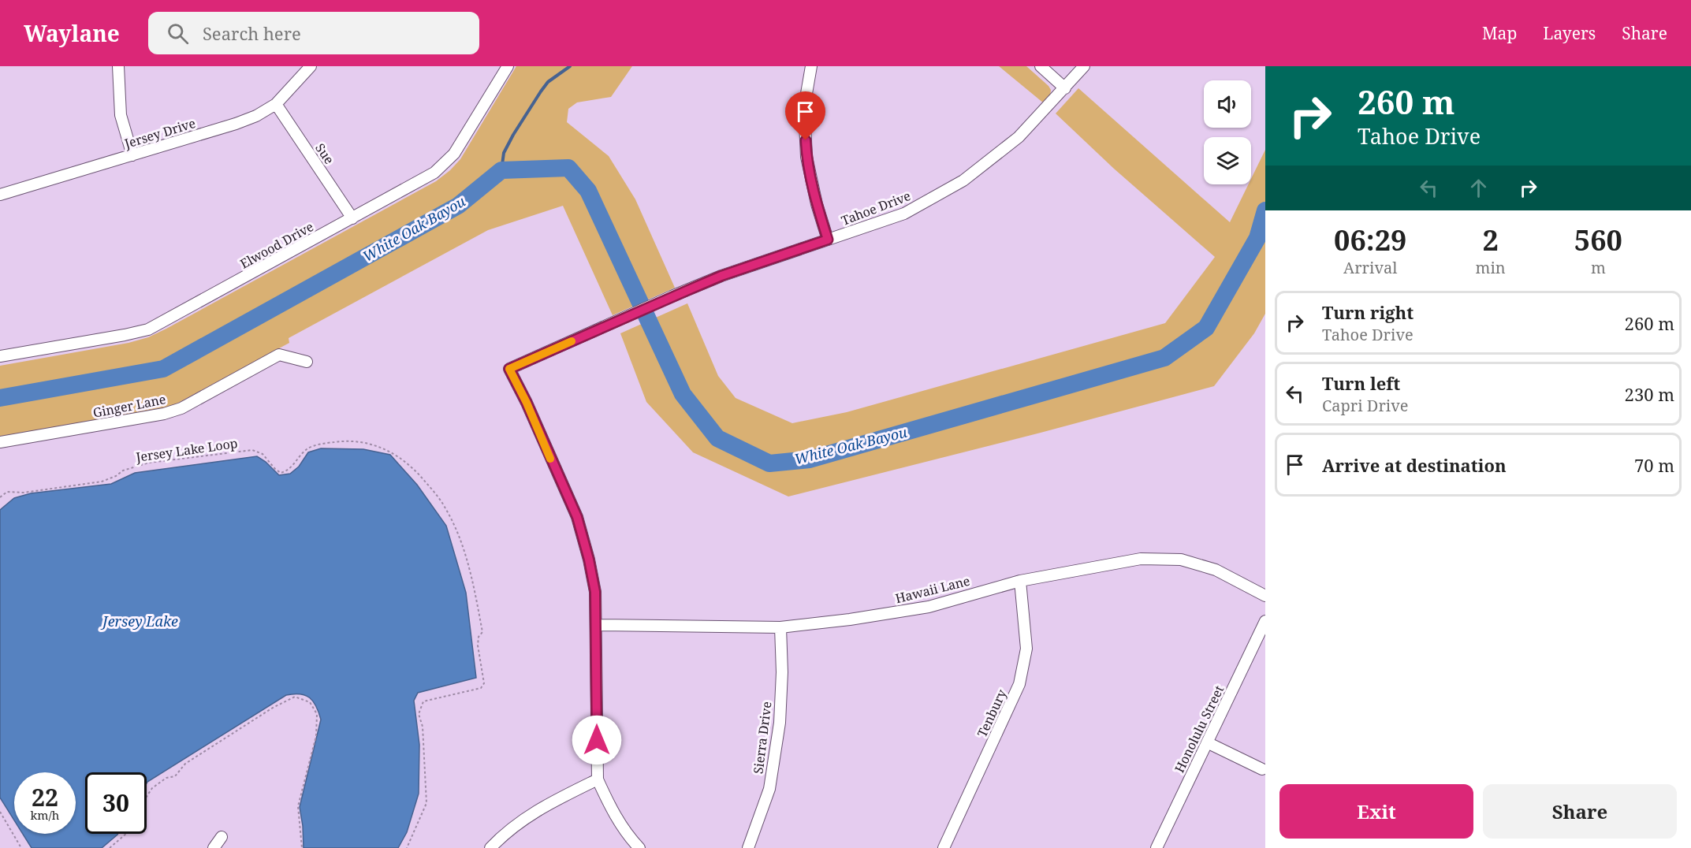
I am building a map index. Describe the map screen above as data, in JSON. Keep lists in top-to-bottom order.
{
  "streets": {
    "street": [
      "Jersey Drive",
      "Sue",
      "Tahoe Drive",
      "Elwood Drive",
      "Ginger Lane",
      "Hawaii Lane",
      "Tenbury",
      "Honolulu Street",
      "Sierra Drive"
    ],
    "path": ["Jersey Lake Loop"]
  },
  "crossings": [
    ["Jersey Drive", "Sue"],
    ["Sue", "Elwood Drive"],
    ["Tahoe Drive", "Hawaii Lane"],
    ["Hawaii Lane", "Tenbury"],
    ["Hawaii Lane", "Sierra Drive"]
  ],
  "water": ["White Oak Bayou", "Jersey Lake"],
  "page": {
    "header": "Waylane",
    "search": "Search here",
    "nav": ["Map", "Layers", "Share"],
    "turn": ["260 m", "Tahoe Drive"],
    "eta": [
      "06:29",
      "Arrival",
      "2",
      "min",
      "560",
      "m"
    ],
    "list": [
      {
        "name": "Turn right",
        "note": "Tahoe Drive",
        "value": "260 m"
      },
      {
        "name": "Turn left",
        "note": "Capri Drive",
        "value": "230 m"
      },
      {
        "name": "Arrive at destination",
        "value": "70 m"
      }
    ],
    "speed": "22 km/h",
    "limit": "30",
    "buttons": ["Exit", "Share"]
  }
}
